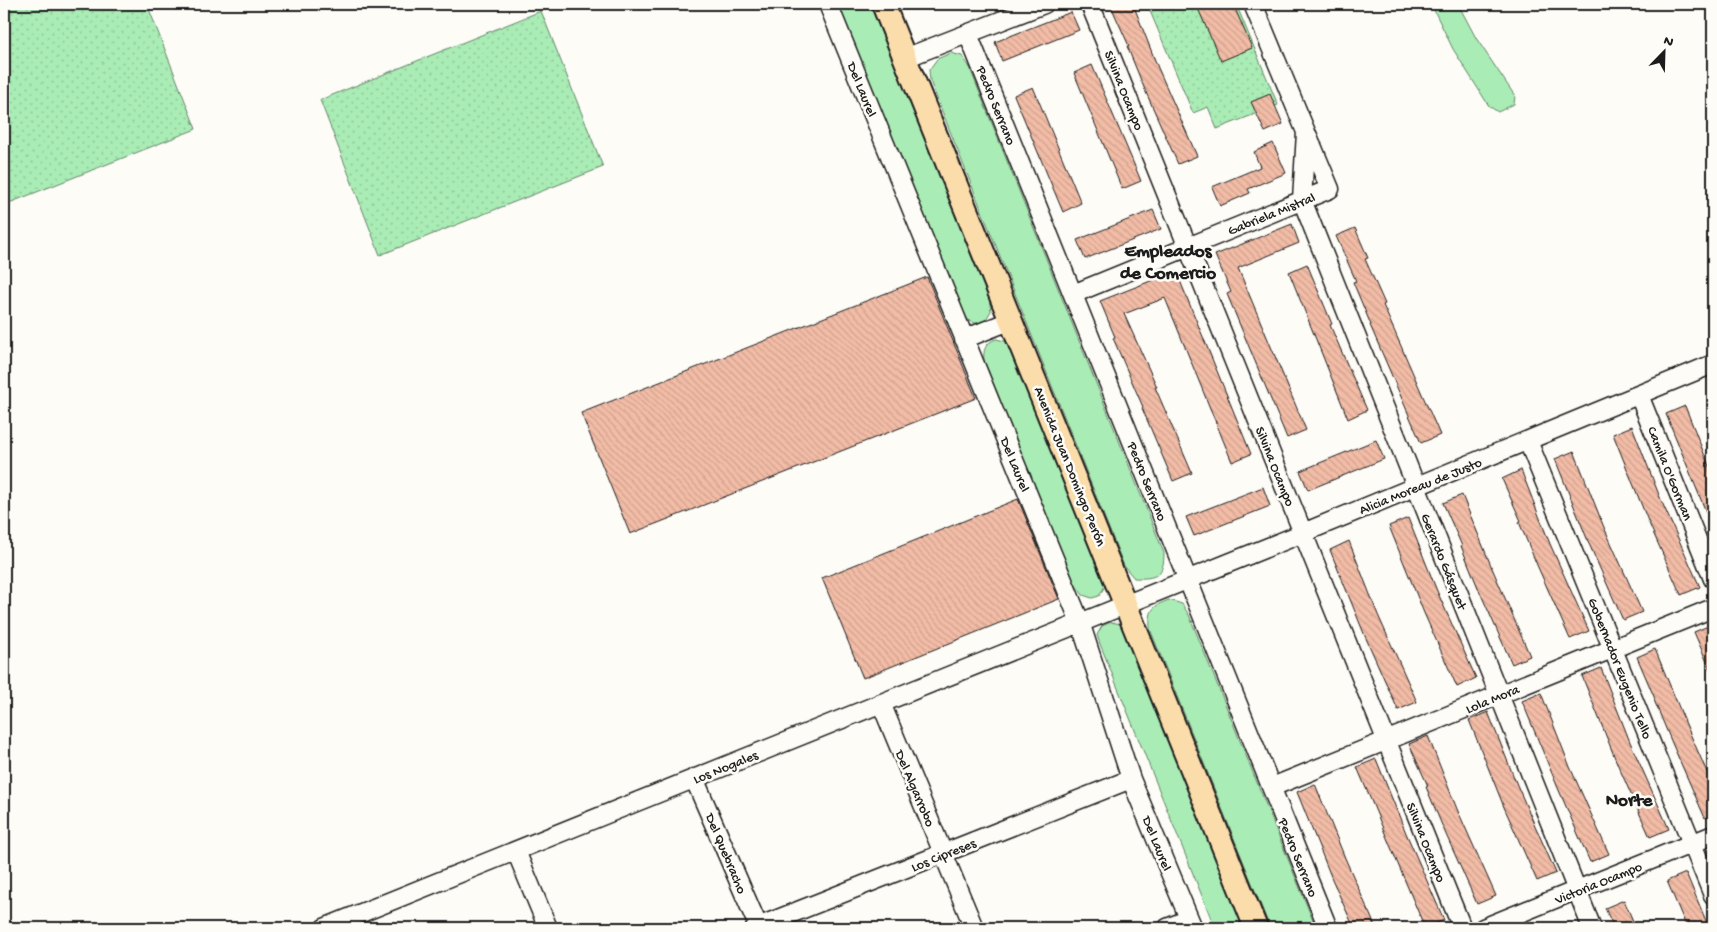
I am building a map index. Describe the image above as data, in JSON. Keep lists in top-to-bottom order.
{
  "streets": {
    "main road": ["Avenida Juan Domingo Perón"],
    "street": [
      "Del Laurel",
      "Silvina Ocampo",
      "Pedro Serrano",
      "Gabriela Mistral",
      "Camila O'Gorman",
      "Alicia Moreau de Justo",
      "Gerardo Gásquet",
      "Gobernador Eugenio Tello",
      "Lola Mora",
      "Los Nogales",
      "Del Algarrobo",
      "Del Quebracho",
      "Los Cipreses",
      "Victoria Ocampo"
    ]
  },
  "crossings": [
    ["Del Laurel", "Los Nogales"],
    ["Del Laurel", "Los Cipreses"],
    ["Silvina Ocampo", "Gabriela Mistral"],
    ["Silvina Ocampo", "Alicia Moreau de Justo"],
    ["Silvina Ocampo", "Lola Mora"],
    ["Pedro Serrano", "Gabriela Mistral"],
    ["Pedro Serrano", "Alicia Moreau de Justo"],
    ["Pedro Serrano", "Lola Mora"],
    ["Gabriela Mistral", "Gerardo Gásquet"],
    ["Avenida Juan Domingo Perón", "Alicia Moreau de Justo"],
    ["Avenida Juan Domingo Perón", "Los Nogales"],
    ["Camila O'Gorman", "Alicia Moreau de Justo"],
    ["Alicia Moreau de Justo", "Gerardo Gásquet"],
    ["Alicia Moreau de Justo", "Gobernador Eugenio Tello"],
    ["Alicia Moreau de Justo", "Los Nogales"],
    ["Gerardo Gásquet", "Lola Mora"],
    ["Gerardo Gásquet", "Victoria Ocampo"],
    ["Gobernador Eugenio Tello", "Lola Mora"],
    ["Gobernador Eugenio Tello", "Victoria Ocampo"],
    ["Los Nogales", "Del Algarrobo"],
    ["Los Nogales", "Del Quebracho"],
    ["Del Algarrobo", "Los Cipreses"],
    ["Del Quebracho", "Los Cipreses"]
  ],
  "districts": ["Empleados de Comercio", "Norte"],
  "north": "top right"
}
